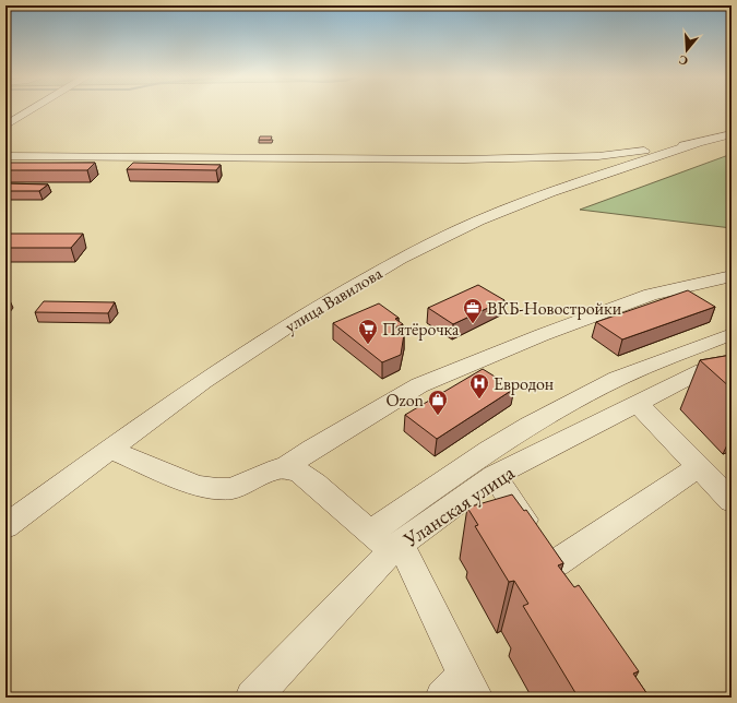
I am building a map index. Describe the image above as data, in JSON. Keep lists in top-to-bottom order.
{
  "streets": {
    "street": ["улица Вавилова", "Уланская улица"]
  },
  "places": {
    "office": ["ВКБ-Новостройки"],
    "supermarket": ["Пятёрочка"],
    "hospital": ["Евродон"],
    "shop": ["Ozon"]
  },
  "north": "bottom"
}
